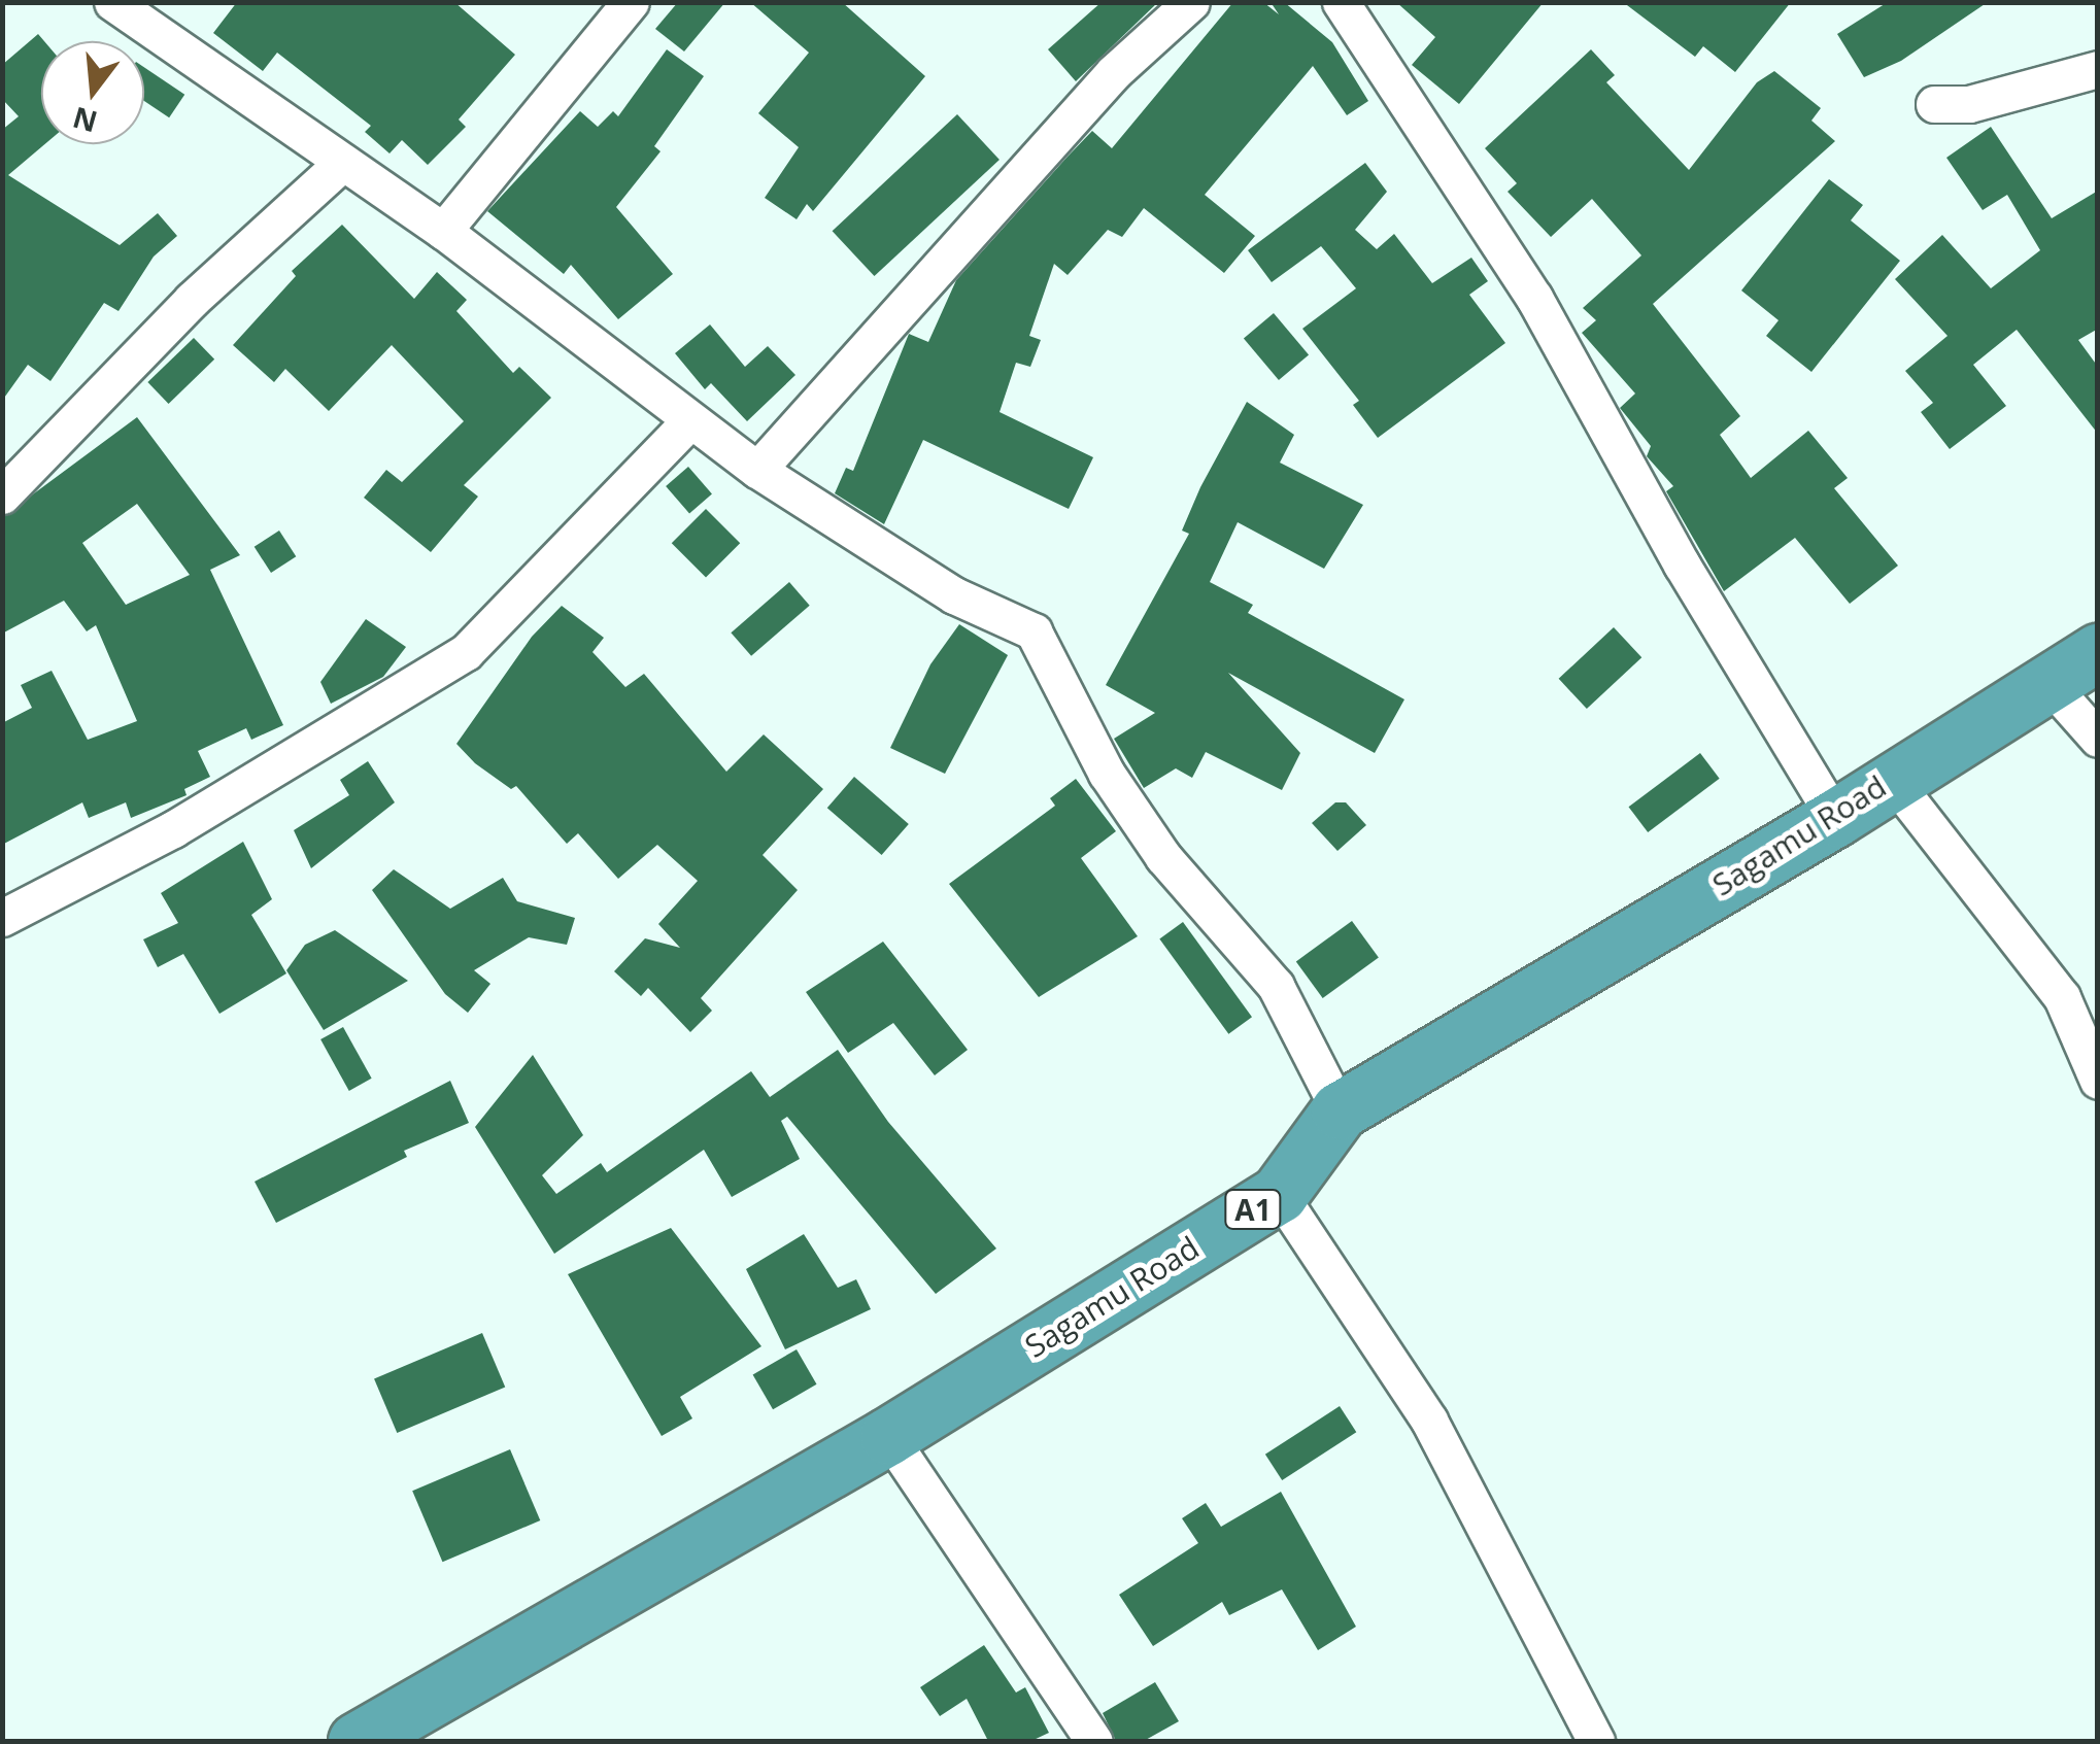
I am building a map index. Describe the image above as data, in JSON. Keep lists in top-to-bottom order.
{
  "streets": {
    "highway": ["Sagamu Road", "A1"]
  },
  "north": "bottom"
}
